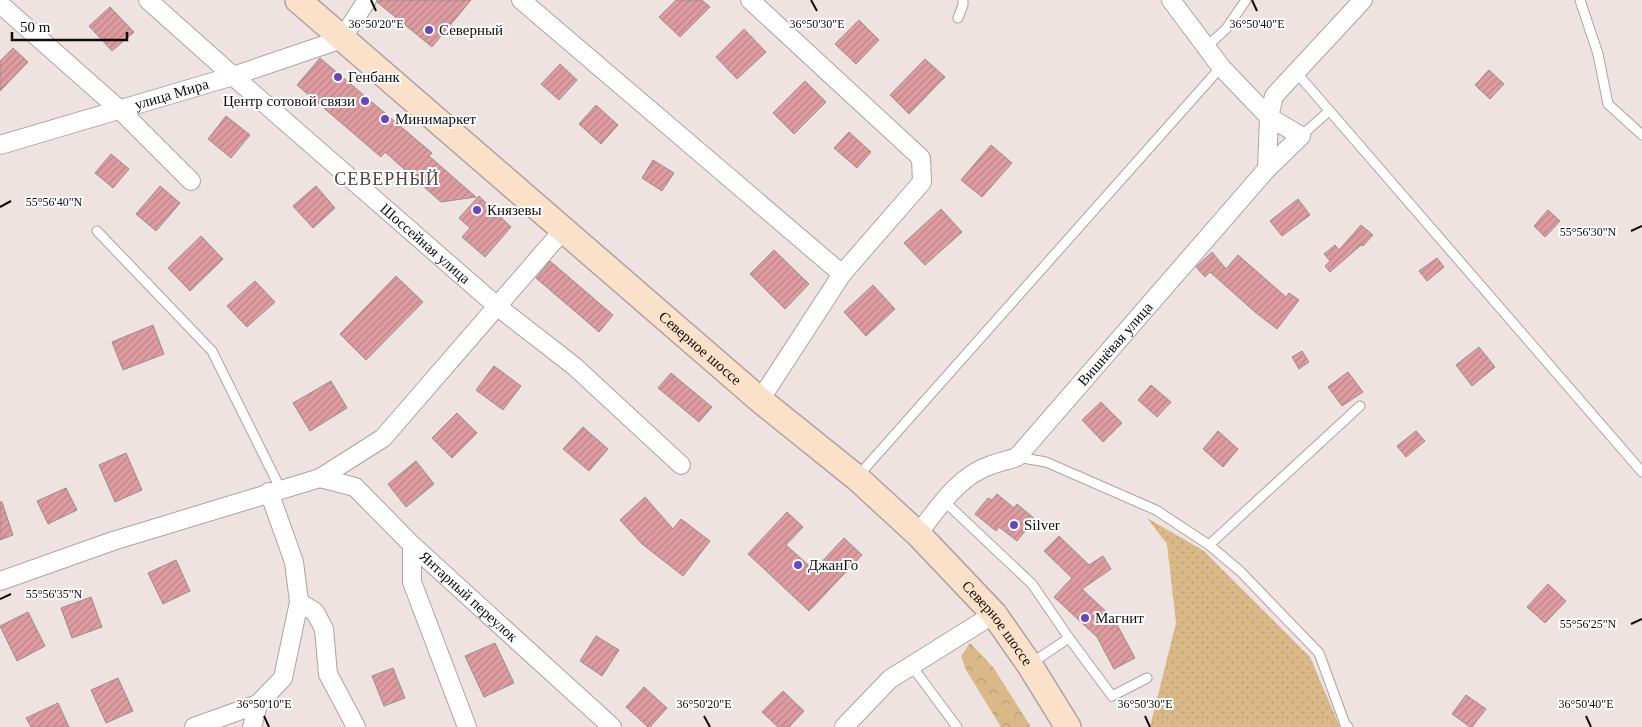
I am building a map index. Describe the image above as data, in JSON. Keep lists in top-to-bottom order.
{
  "streets": {
    "main road": ["Северное шоссе"],
    "street": [
      "улица Мира",
      "Шоссейная улица",
      "Вишнёвая улица",
      "Янтарный переулок"
    ]
  },
  "crossings": [
    ["улица Мира", "Шоссейная улица"],
    ["улица Мира", "Северное шоссе"]
  ],
  "districts": ["СЕВЕРНЫЙ"],
  "places": [
    "Северный",
    "Генбанк",
    "Центр сотовой связи",
    "Минимаркет",
    "Князевы",
    "Silver",
    "ДжанГо",
    "Магнит"
  ],
  "scale_bar": "50 m",
  "coordinates": [
    "36°50'20\"E",
    "36°50'30\"E",
    "36°50'40\"E",
    "55°56'40\"N",
    "55°56'30\"N",
    "55°56'35\"N",
    "55°56'25\"N",
    "36°50'10\"E"
  ]
}
